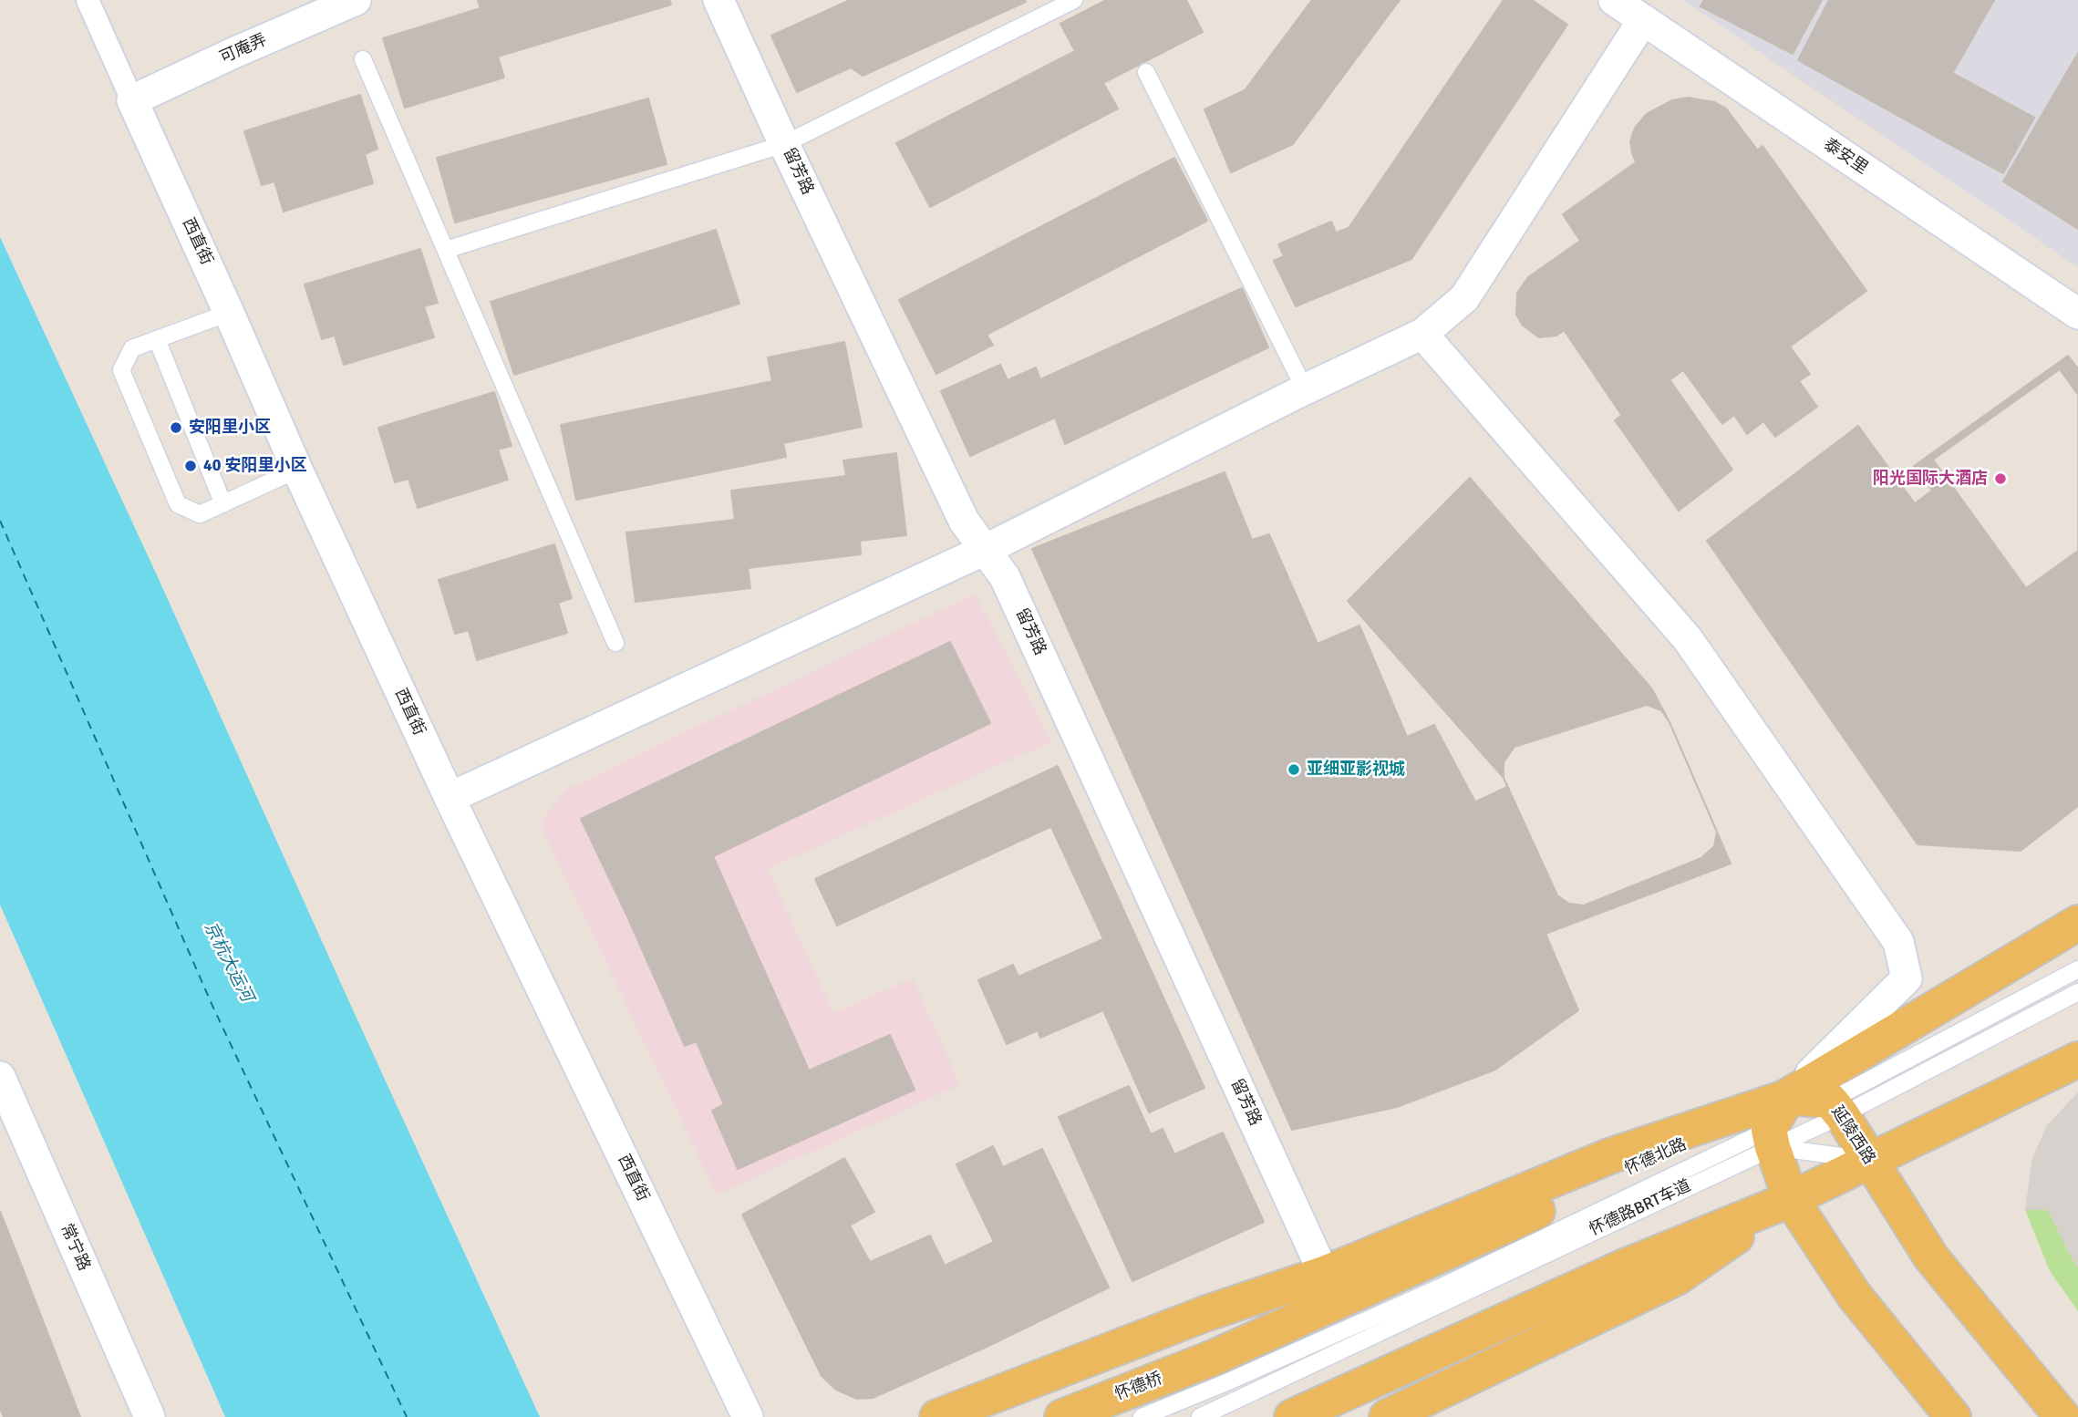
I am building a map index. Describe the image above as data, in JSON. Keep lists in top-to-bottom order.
{
  "streets": {
    "main road": ["延陵西路", "怀德北路", "怀德桥"],
    "street": [
      "可庵弄",
      "泰安里",
      "留芳路",
      "西直街",
      "常宁路"
    ],
    "lane": ["怀德路BRT车道"]
  },
  "crossings": [
    ["可庵弄", "西直街"],
    ["延陵西路", "怀德北路"],
    ["怀德北路", "怀德路BRT车道"],
    ["怀德北路", "怀德桥"],
    ["怀德路BRT车道", "怀德桥"]
  ],
  "water": ["京杭大运河"],
  "places": [
    "安阳里小区",
    "40 安阳里小区",
    "阳光国际大酒店",
    "亚细亚影视城"
  ]
}
